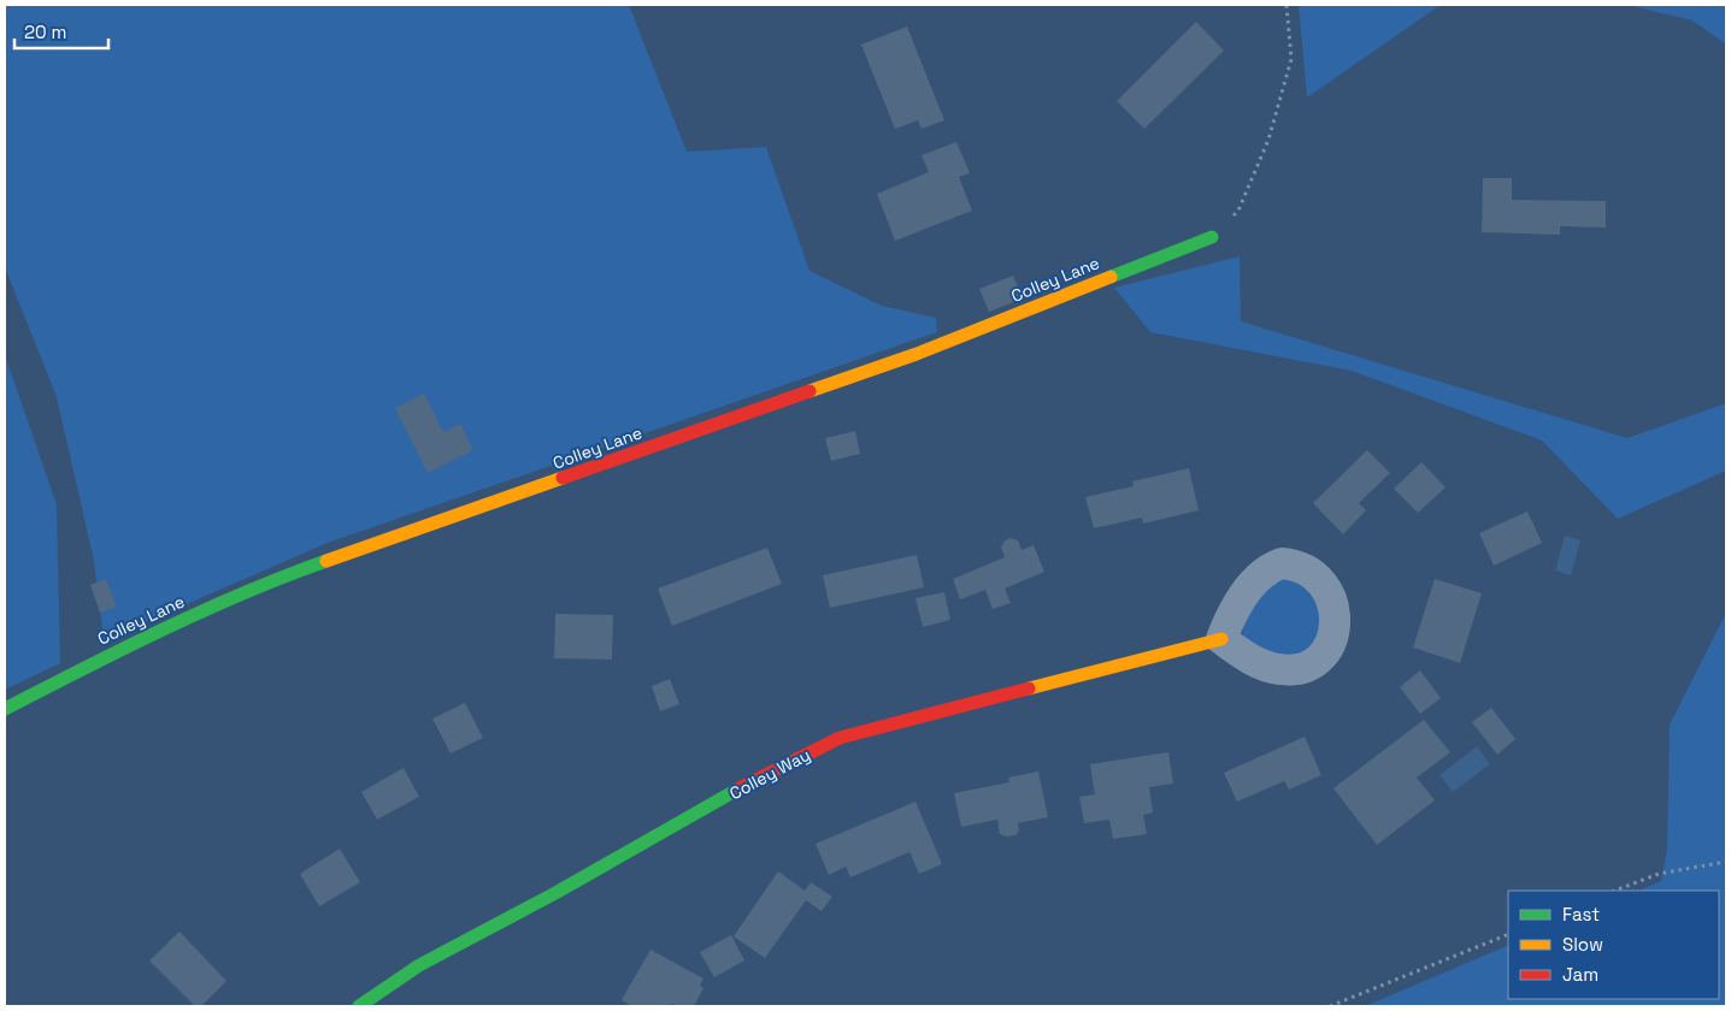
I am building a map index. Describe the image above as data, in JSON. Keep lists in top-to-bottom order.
{
  "streets": {
    "street": ["Colley Lane", "Colley Way"]
  },
  "legend": ["Fast", "Slow", "Jam"],
  "scale_bar": "20 m"
}
